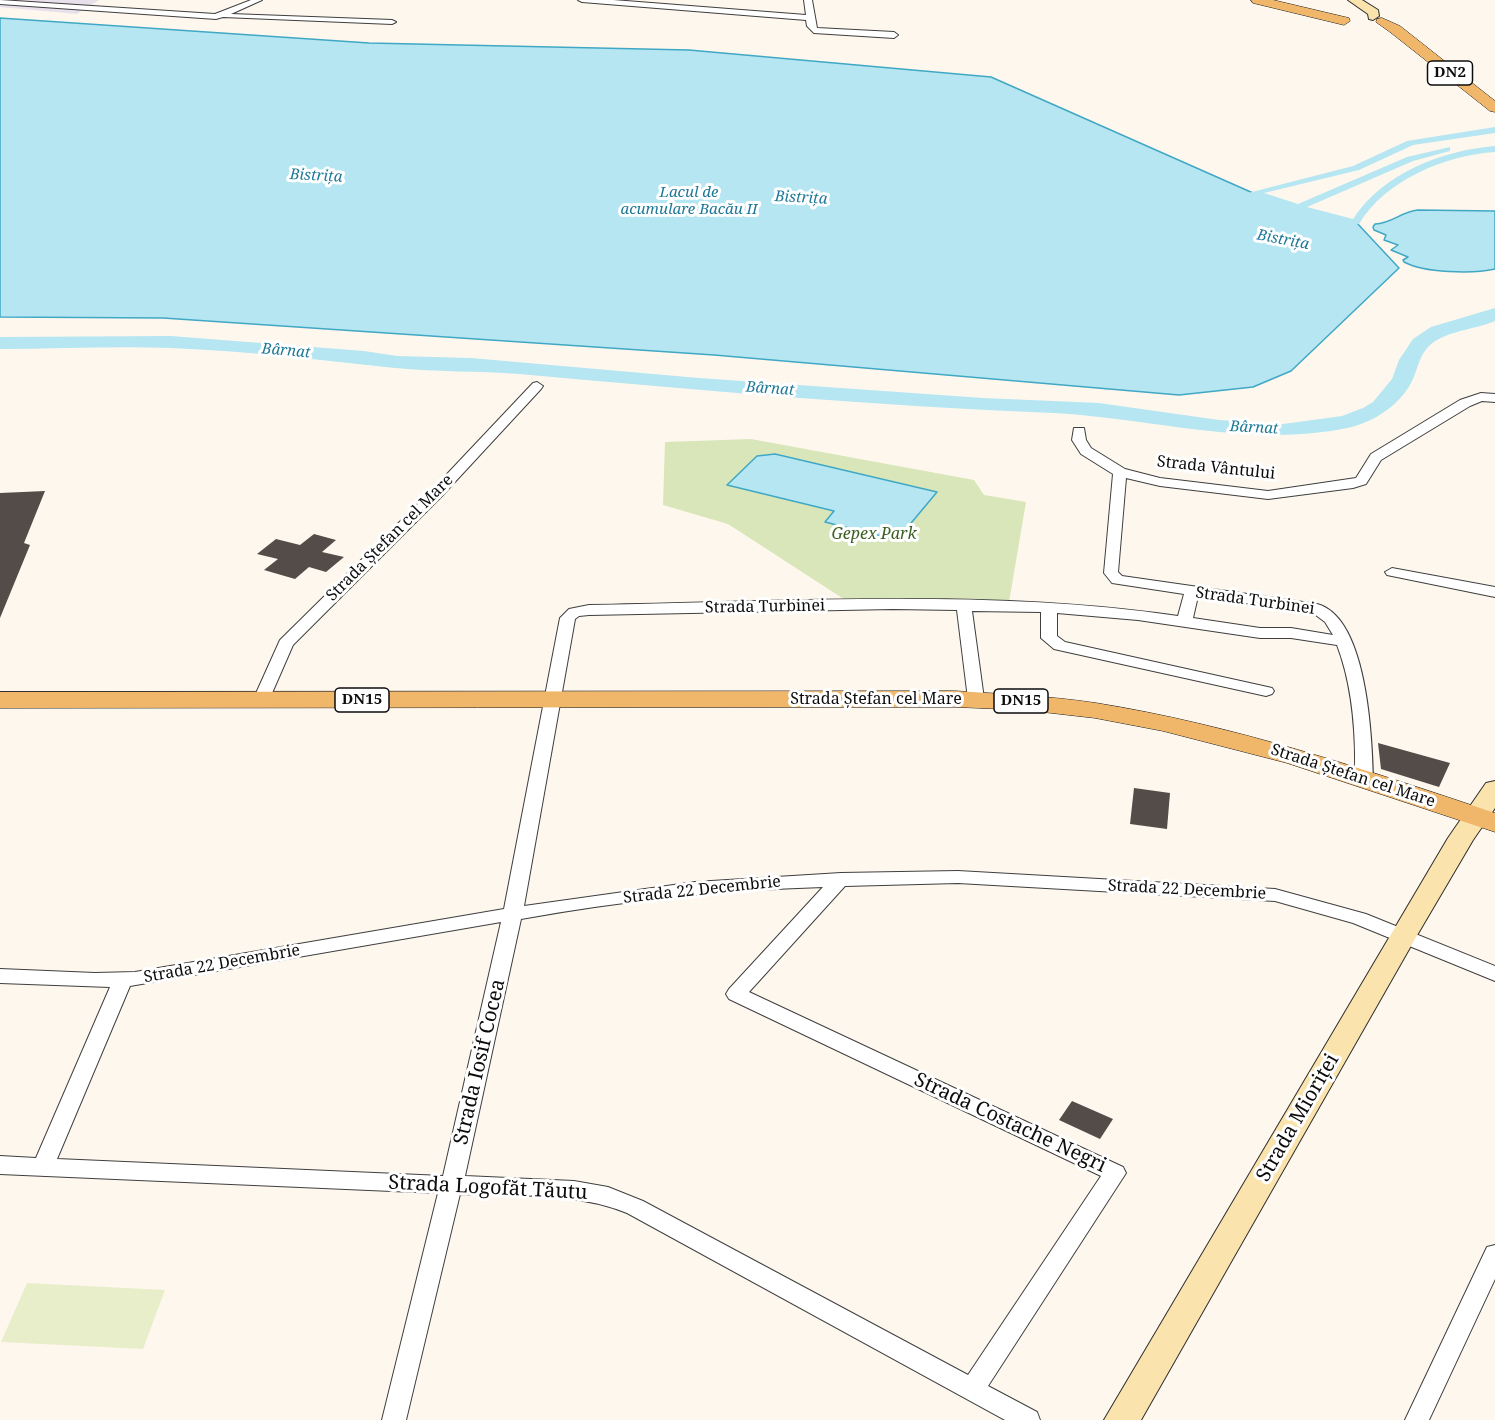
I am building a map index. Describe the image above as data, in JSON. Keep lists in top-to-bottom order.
{
  "streets": {
    "main road": [
      "DN2",
      "Strada Ștefan cel Mare",
      "DN15",
      "Strada Mioriței"
    ],
    "street": [
      "Strada Vântului",
      "Strada Turbinei",
      "Strada 22 Decembrie",
      "Strada Iosif Cocea",
      "Strada Costache Negri",
      "Strada Logofăt Tăutu"
    ]
  },
  "crossings": [
    ["Strada Vântului", "Strada Turbinei"],
    ["Strada Ștefan cel Mare", "Strada Turbinei"],
    ["Strada Ștefan cel Mare", "Strada Iosif Cocea"],
    ["Strada Ștefan cel Mare", "Strada Mioriței"],
    ["Strada Turbinei", "Strada Iosif Cocea"],
    ["Strada 22 Decembrie", "Strada Iosif Cocea"],
    ["Strada 22 Decembrie", "Strada Mioriței"],
    ["Strada 22 Decembrie", "Strada Costache Negri"],
    ["Strada Iosif Cocea", "Strada Logofăt Tăutu"],
    ["Strada Costache Negri", "Strada Logofăt Tăutu"]
  ],
  "water": ["Bistrița", "Lacul de acumulare Bacău II", "Bârnat"],
  "parks": ["Gepex Park"]
}
